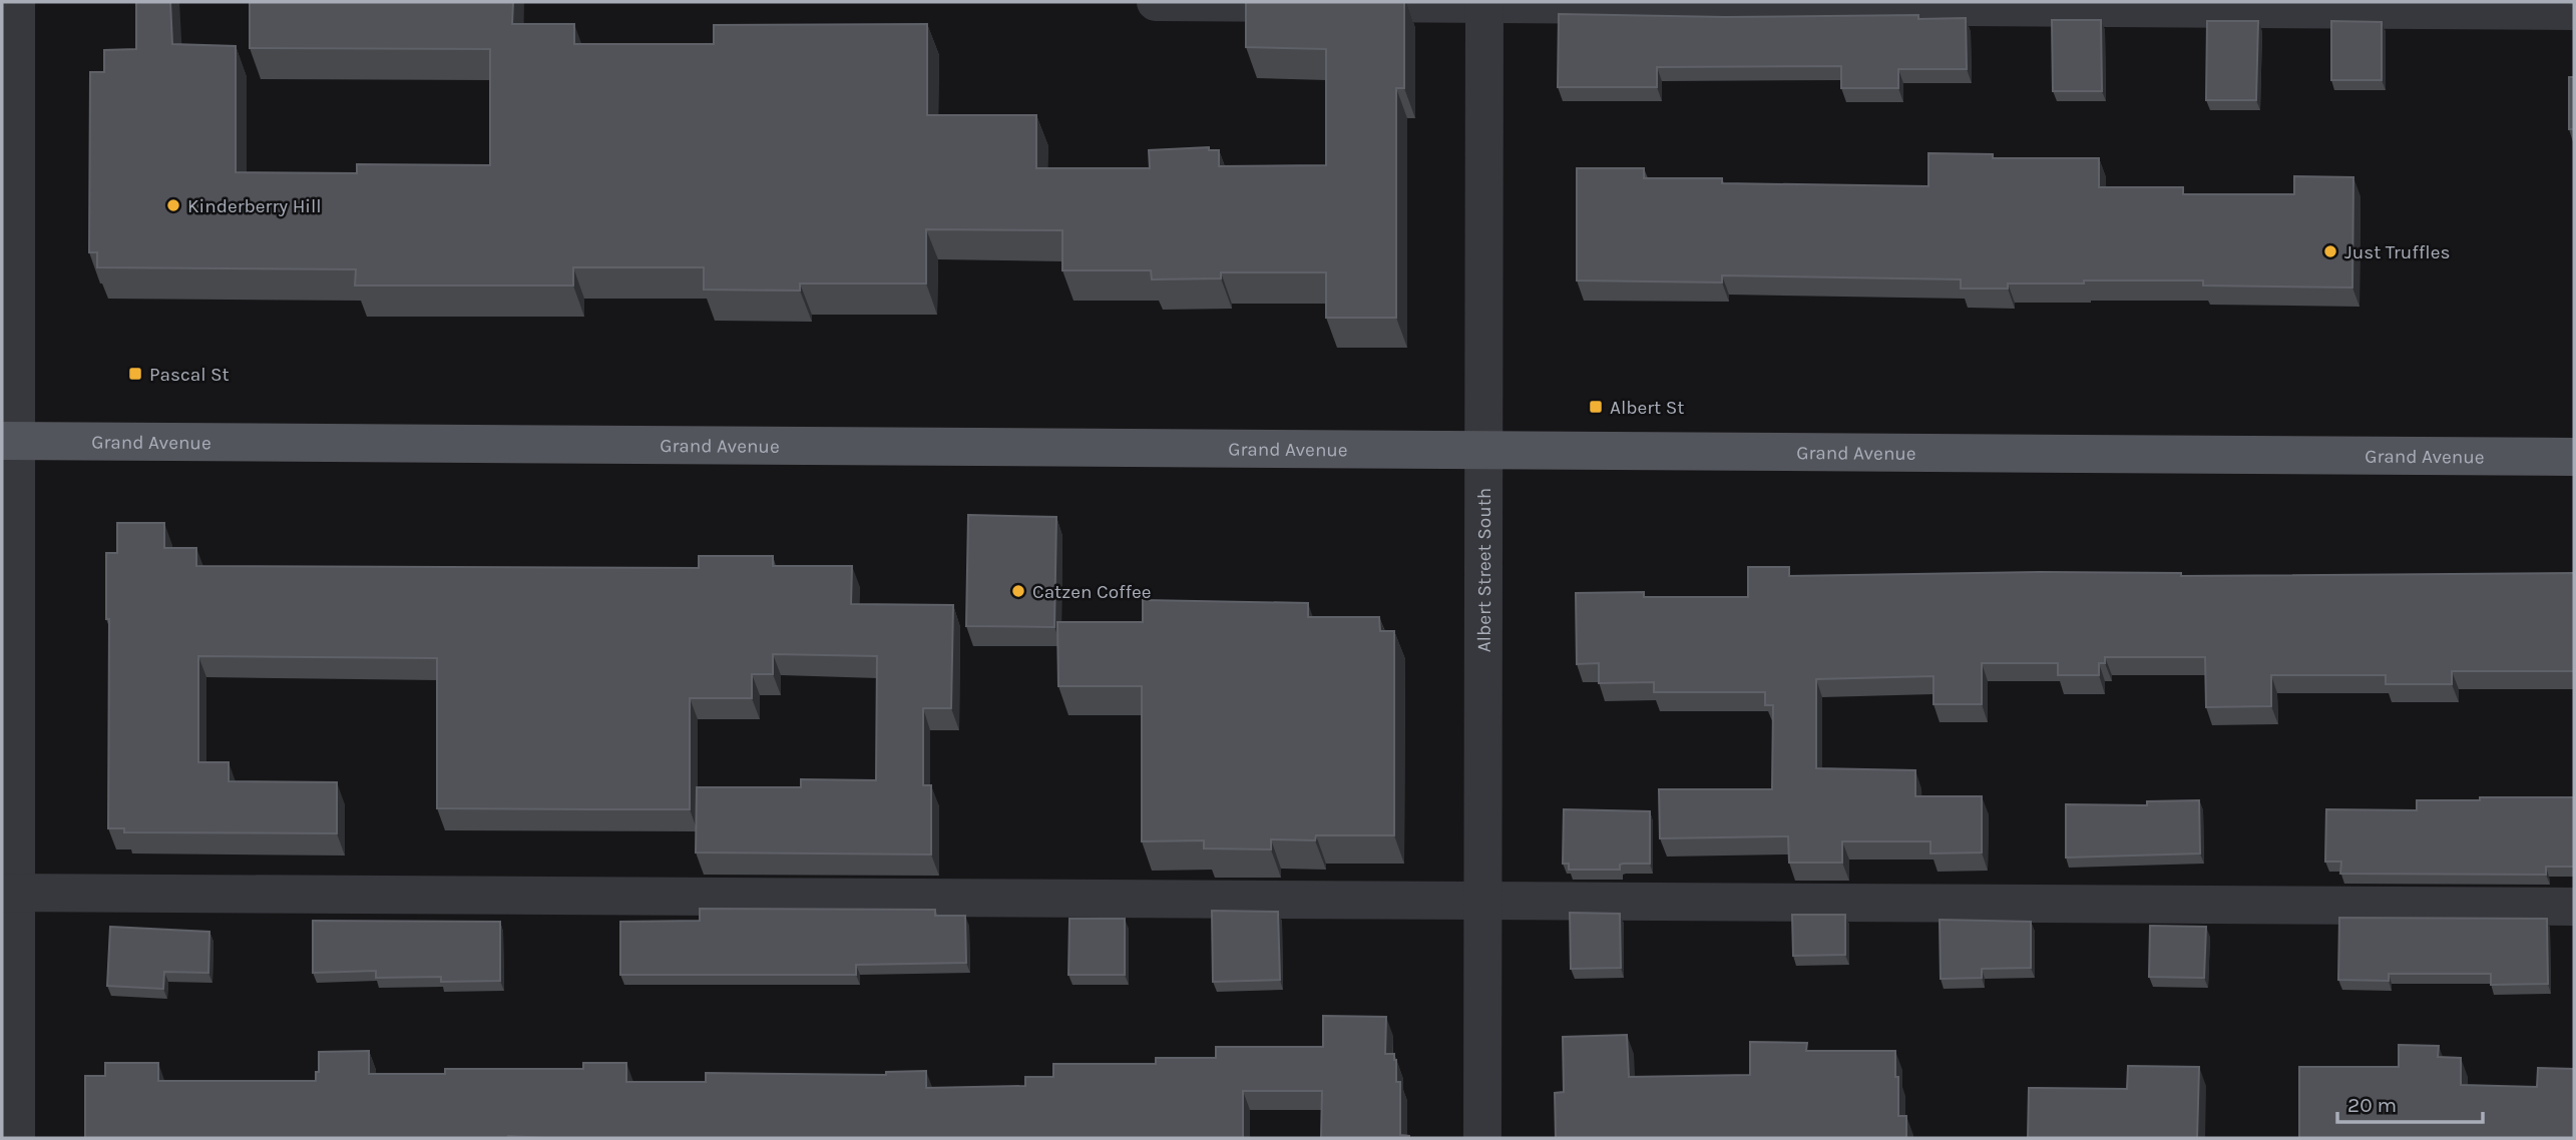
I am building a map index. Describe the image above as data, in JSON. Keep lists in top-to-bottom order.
{
  "streets": {
    "main road": ["Grand Avenue"],
    "street": ["Albert Street South"]
  },
  "crossings": [
    ["Grand Avenue", "Albert Street South"]
  ],
  "places": {
    "other": ["Kinderberry Hill", "Just Truffles", "Catzen Coffee"],
    "transit": ["Pascal St", "Albert St"]
  },
  "scale_bar": "20 m"
}
